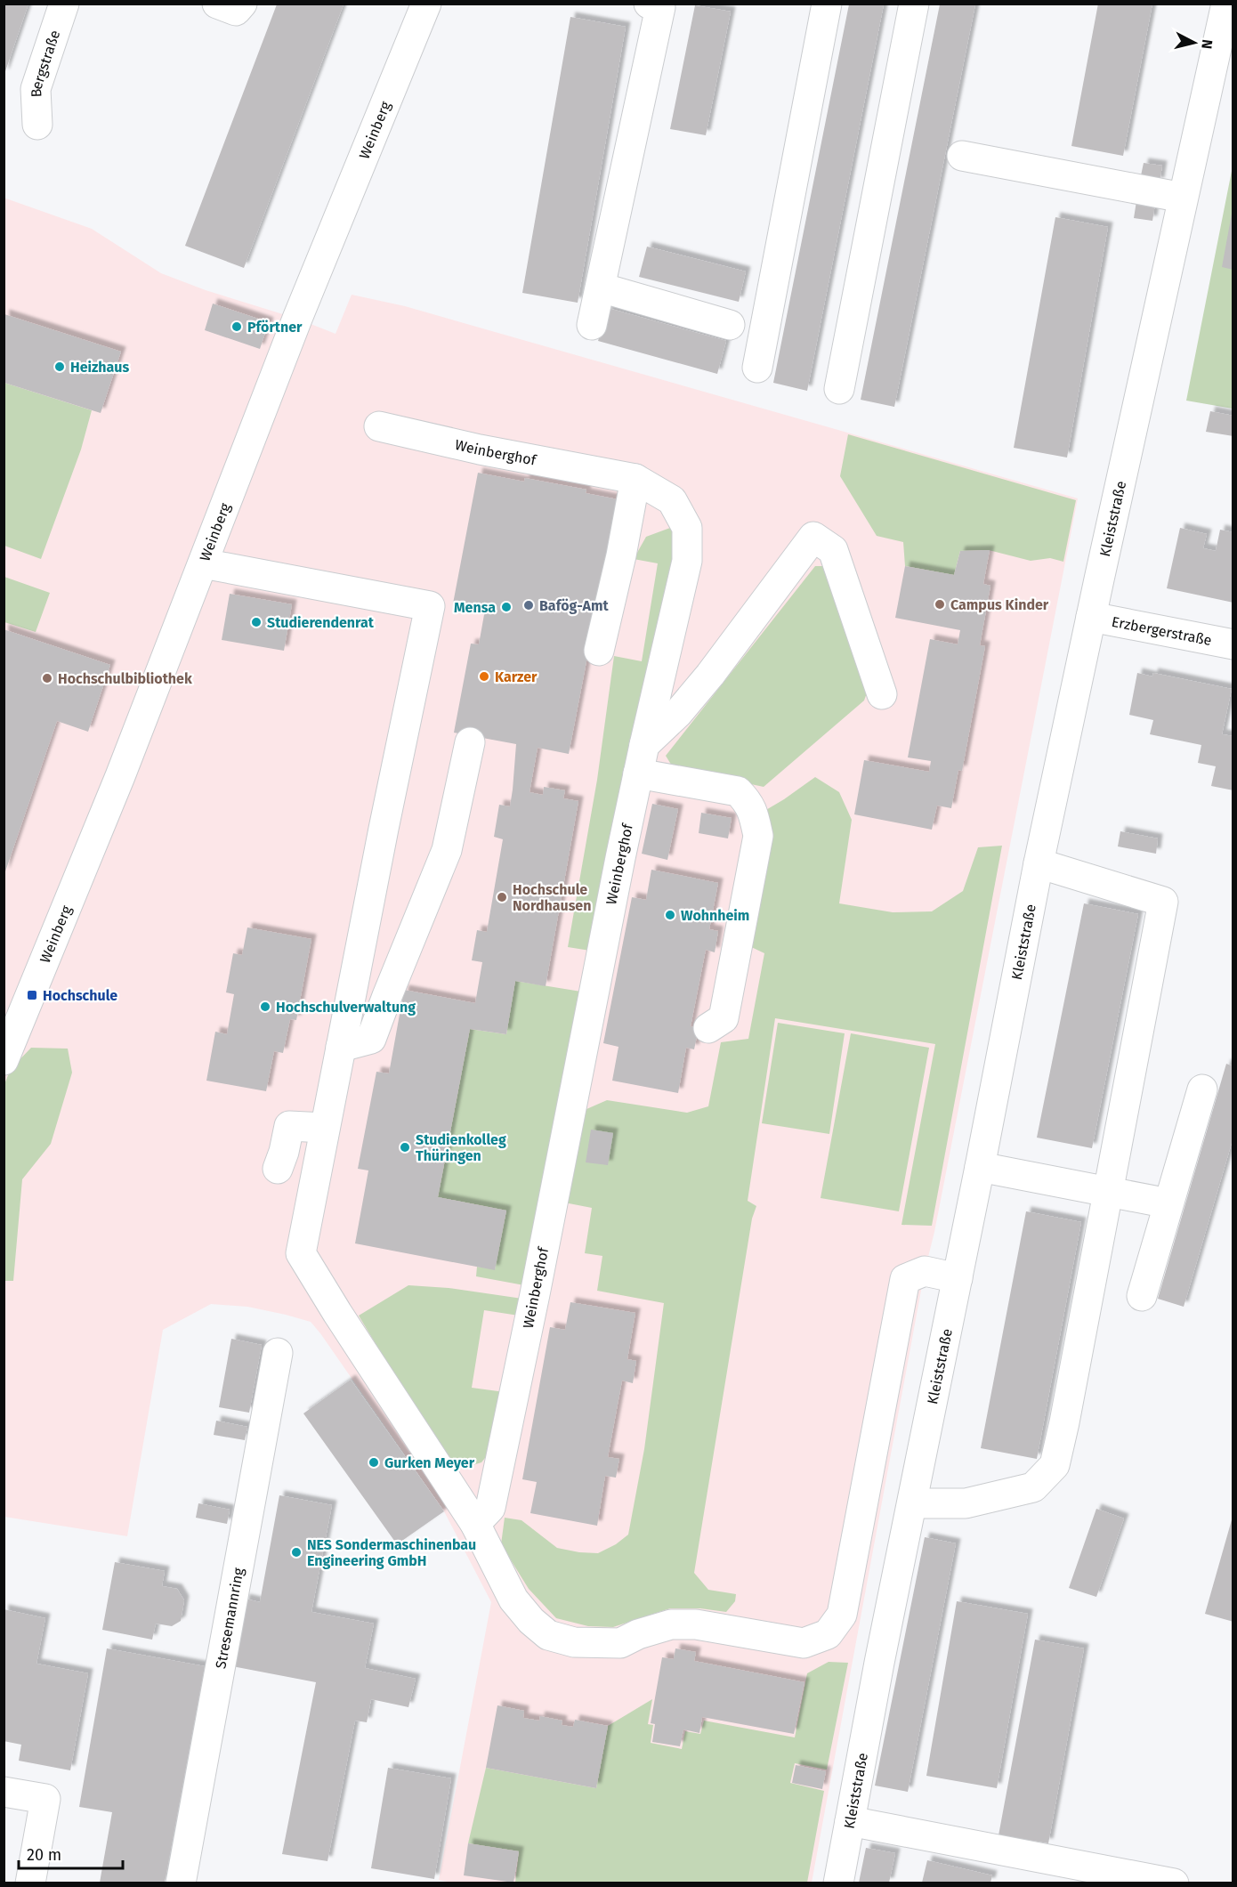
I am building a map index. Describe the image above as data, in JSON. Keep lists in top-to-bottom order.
{
  "streets": {
    "street": [
      "Bergstraße",
      "Weinberg",
      "Weinberghof",
      "Kleiststraße",
      "Erzbergerstraße",
      "Stresemannring"
    ]
  },
  "crossings": [
    ["Kleiststraße", "Erzbergerstraße"]
  ],
  "places": {
    "other": [
      "Pförtner",
      "Heizhaus",
      "Campus Kinder",
      "Bafög-Amt",
      "Mensa",
      "Studierendenrat",
      "Karzer",
      "Hochschulbibliothek",
      "Hochschule Nordhausen",
      "Wohnheim",
      "Hochschulverwaltung",
      "Studienkolleg Thüringen",
      "Gurken Meyer",
      "NES Sondermaschinenbau Engineering GmbH"
    ],
    "transit": ["Hochschule"]
  },
  "scale_bar": "20 m",
  "north": "right"
}
